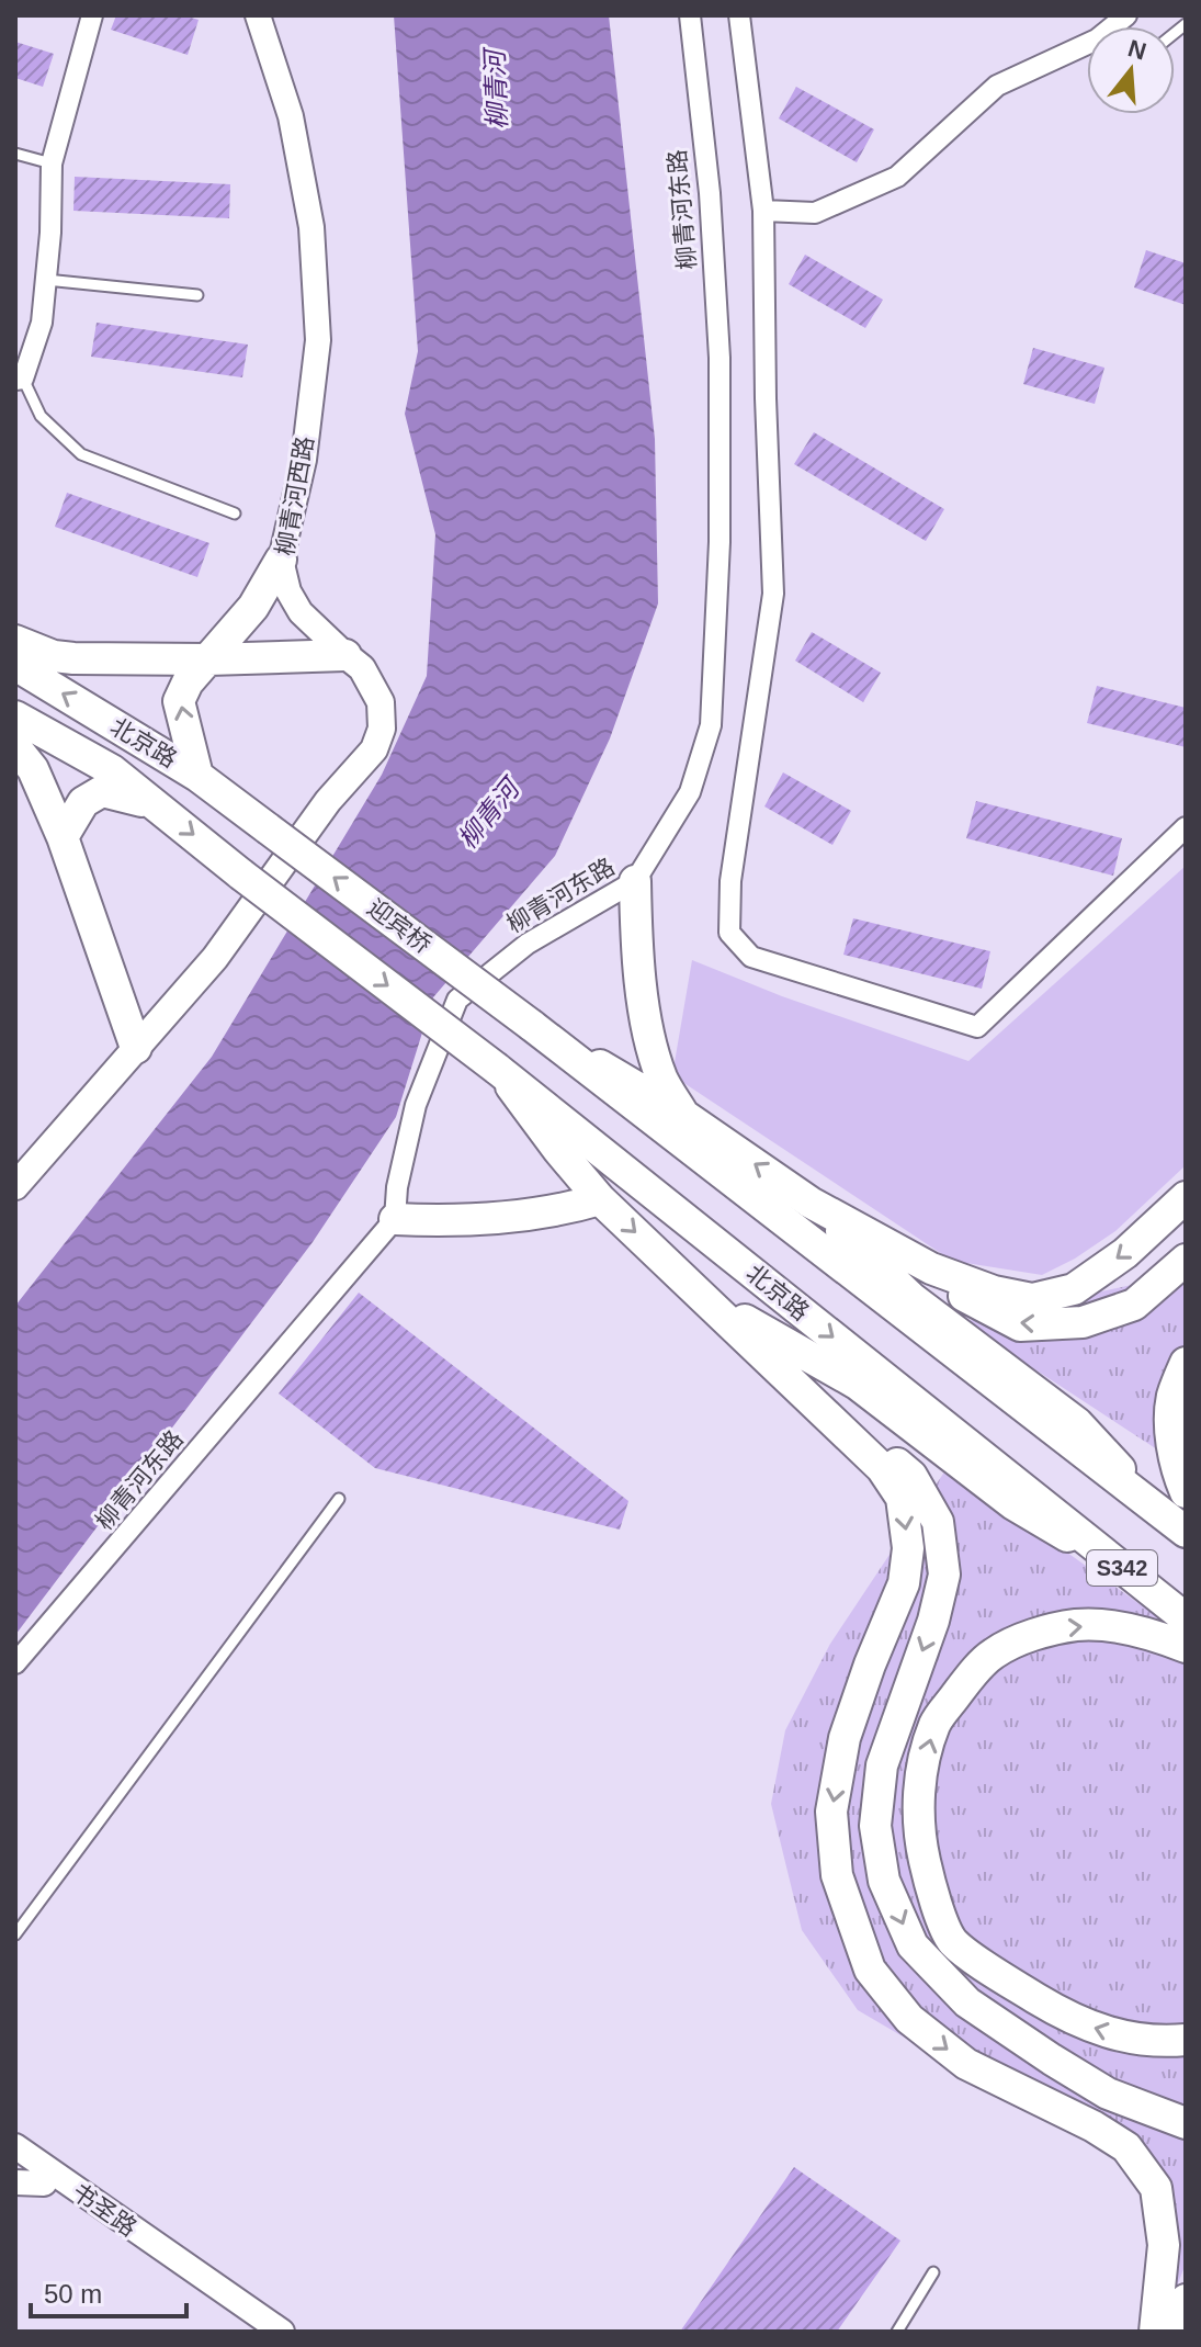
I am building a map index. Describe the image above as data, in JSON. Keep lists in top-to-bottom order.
{
  "streets": {
    "main road": [
      "柳青河西路",
      "北京路",
      "迎宾桥",
      "S342"
    ],
    "street": ["柳青河东路", "书圣路"]
  },
  "crossings": [
    ["北京路", "迎宾桥"],
    ["北京路", "S342"]
  ],
  "one_way": ["迎宾桥"],
  "water": ["柳青河"],
  "scale_bar": "50 m",
  "north": "top"
}
